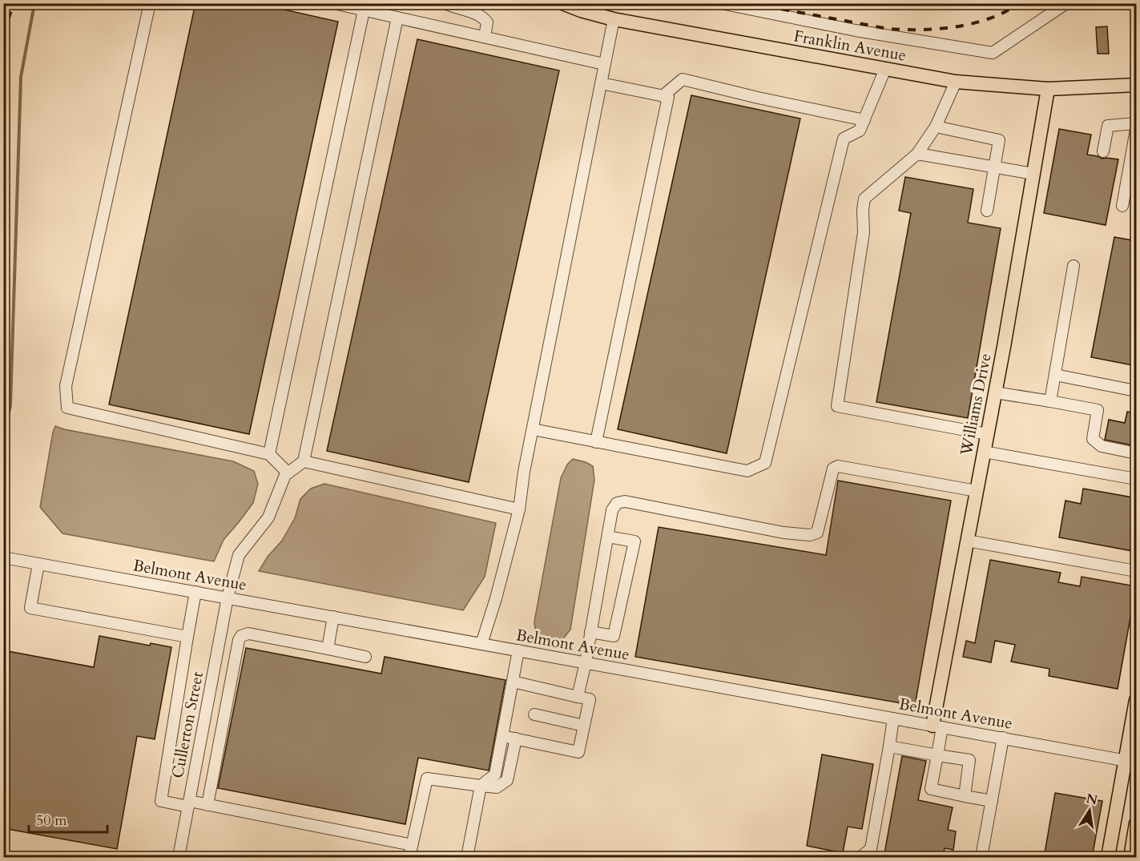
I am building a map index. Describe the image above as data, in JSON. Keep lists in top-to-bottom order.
{
  "streets": {
    "main road": ["Franklin Avenue", "Williams Drive"],
    "street": ["Belmont Avenue", "Cullerton Street"]
  },
  "crossings": [
    ["Franklin Avenue", "Williams Drive"],
    ["Williams Drive", "Belmont Avenue"],
    ["Belmont Avenue", "Cullerton Street"]
  ],
  "scale_bar": "50 m",
  "north": "top"
}
